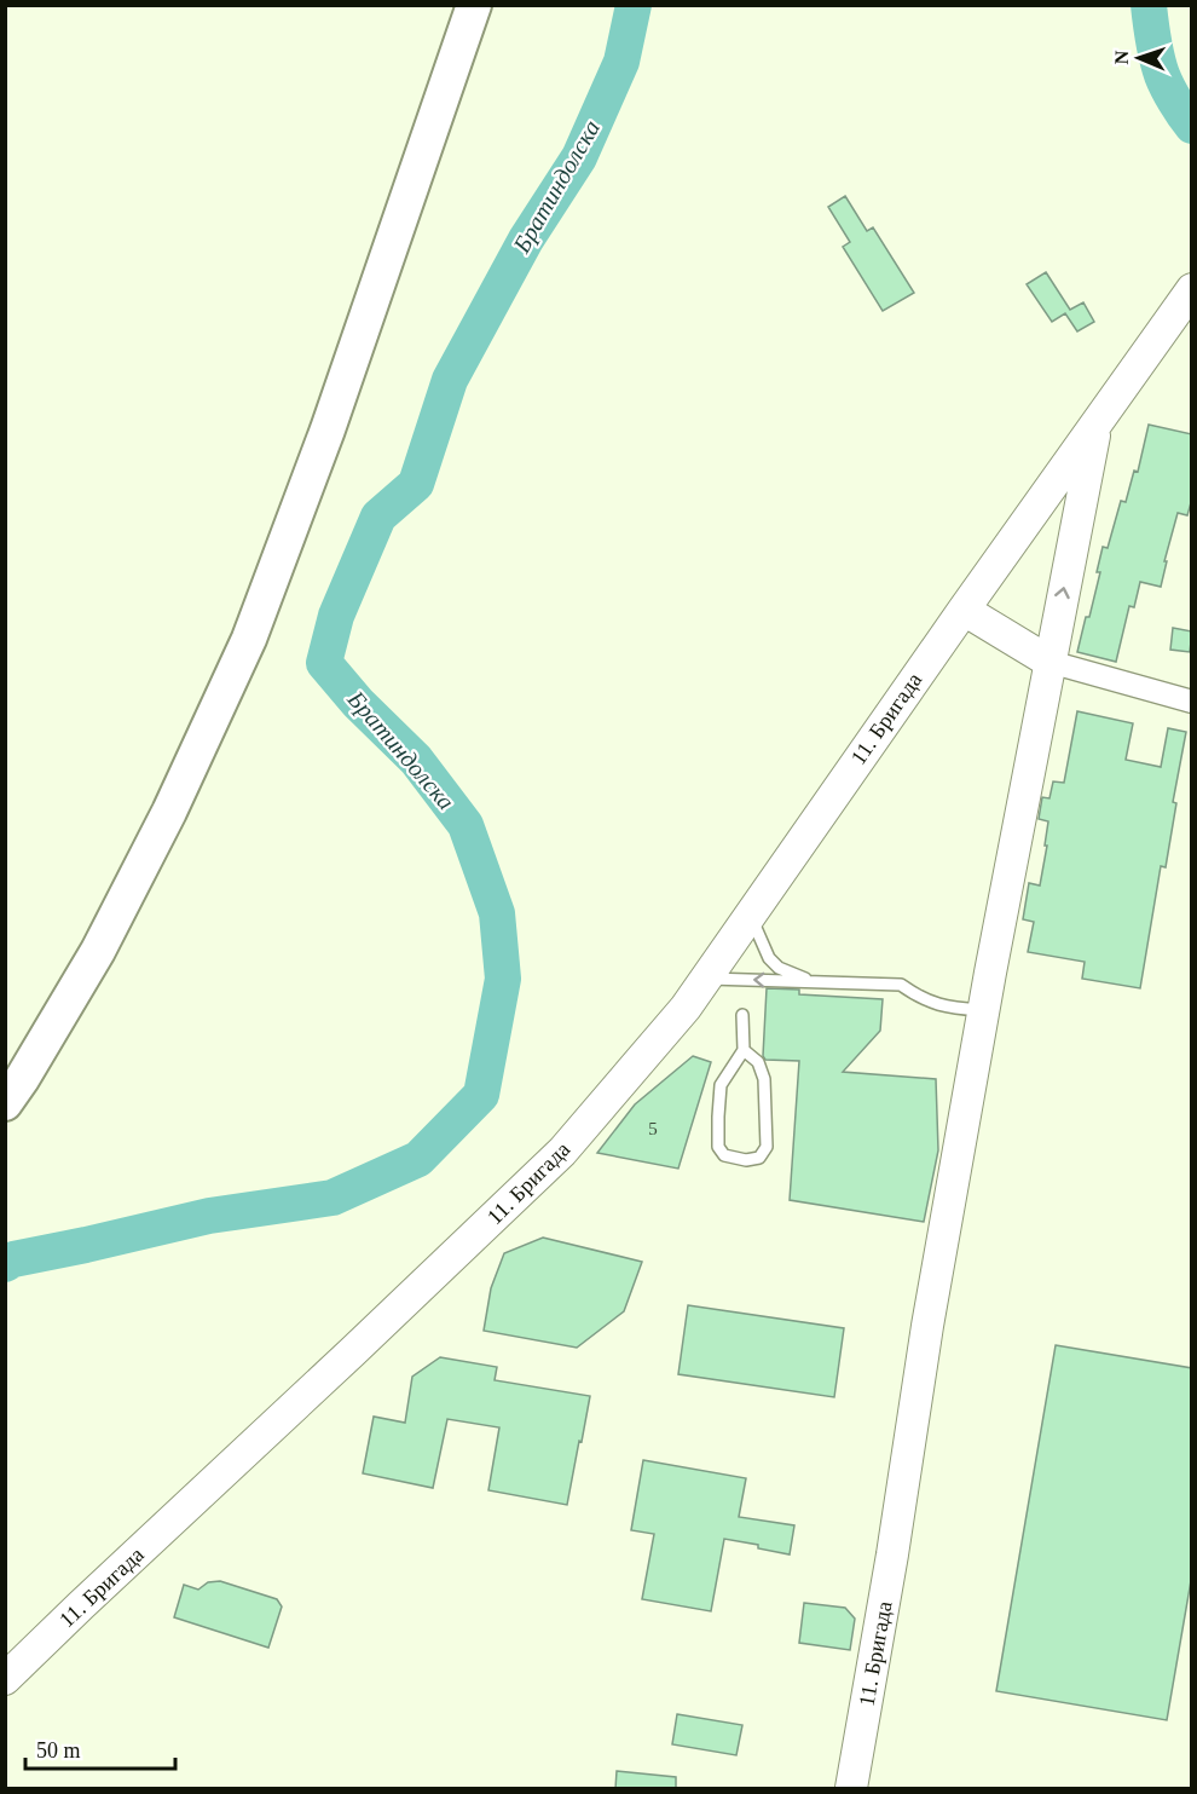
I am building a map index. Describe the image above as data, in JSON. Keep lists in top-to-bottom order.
{
  "streets": {
    "main road": ["11. Бригада"]
  },
  "water": ["Братиндолска"],
  "house_numbers": ["5"],
  "scale_bar": "50 m",
  "north": "left"
}
